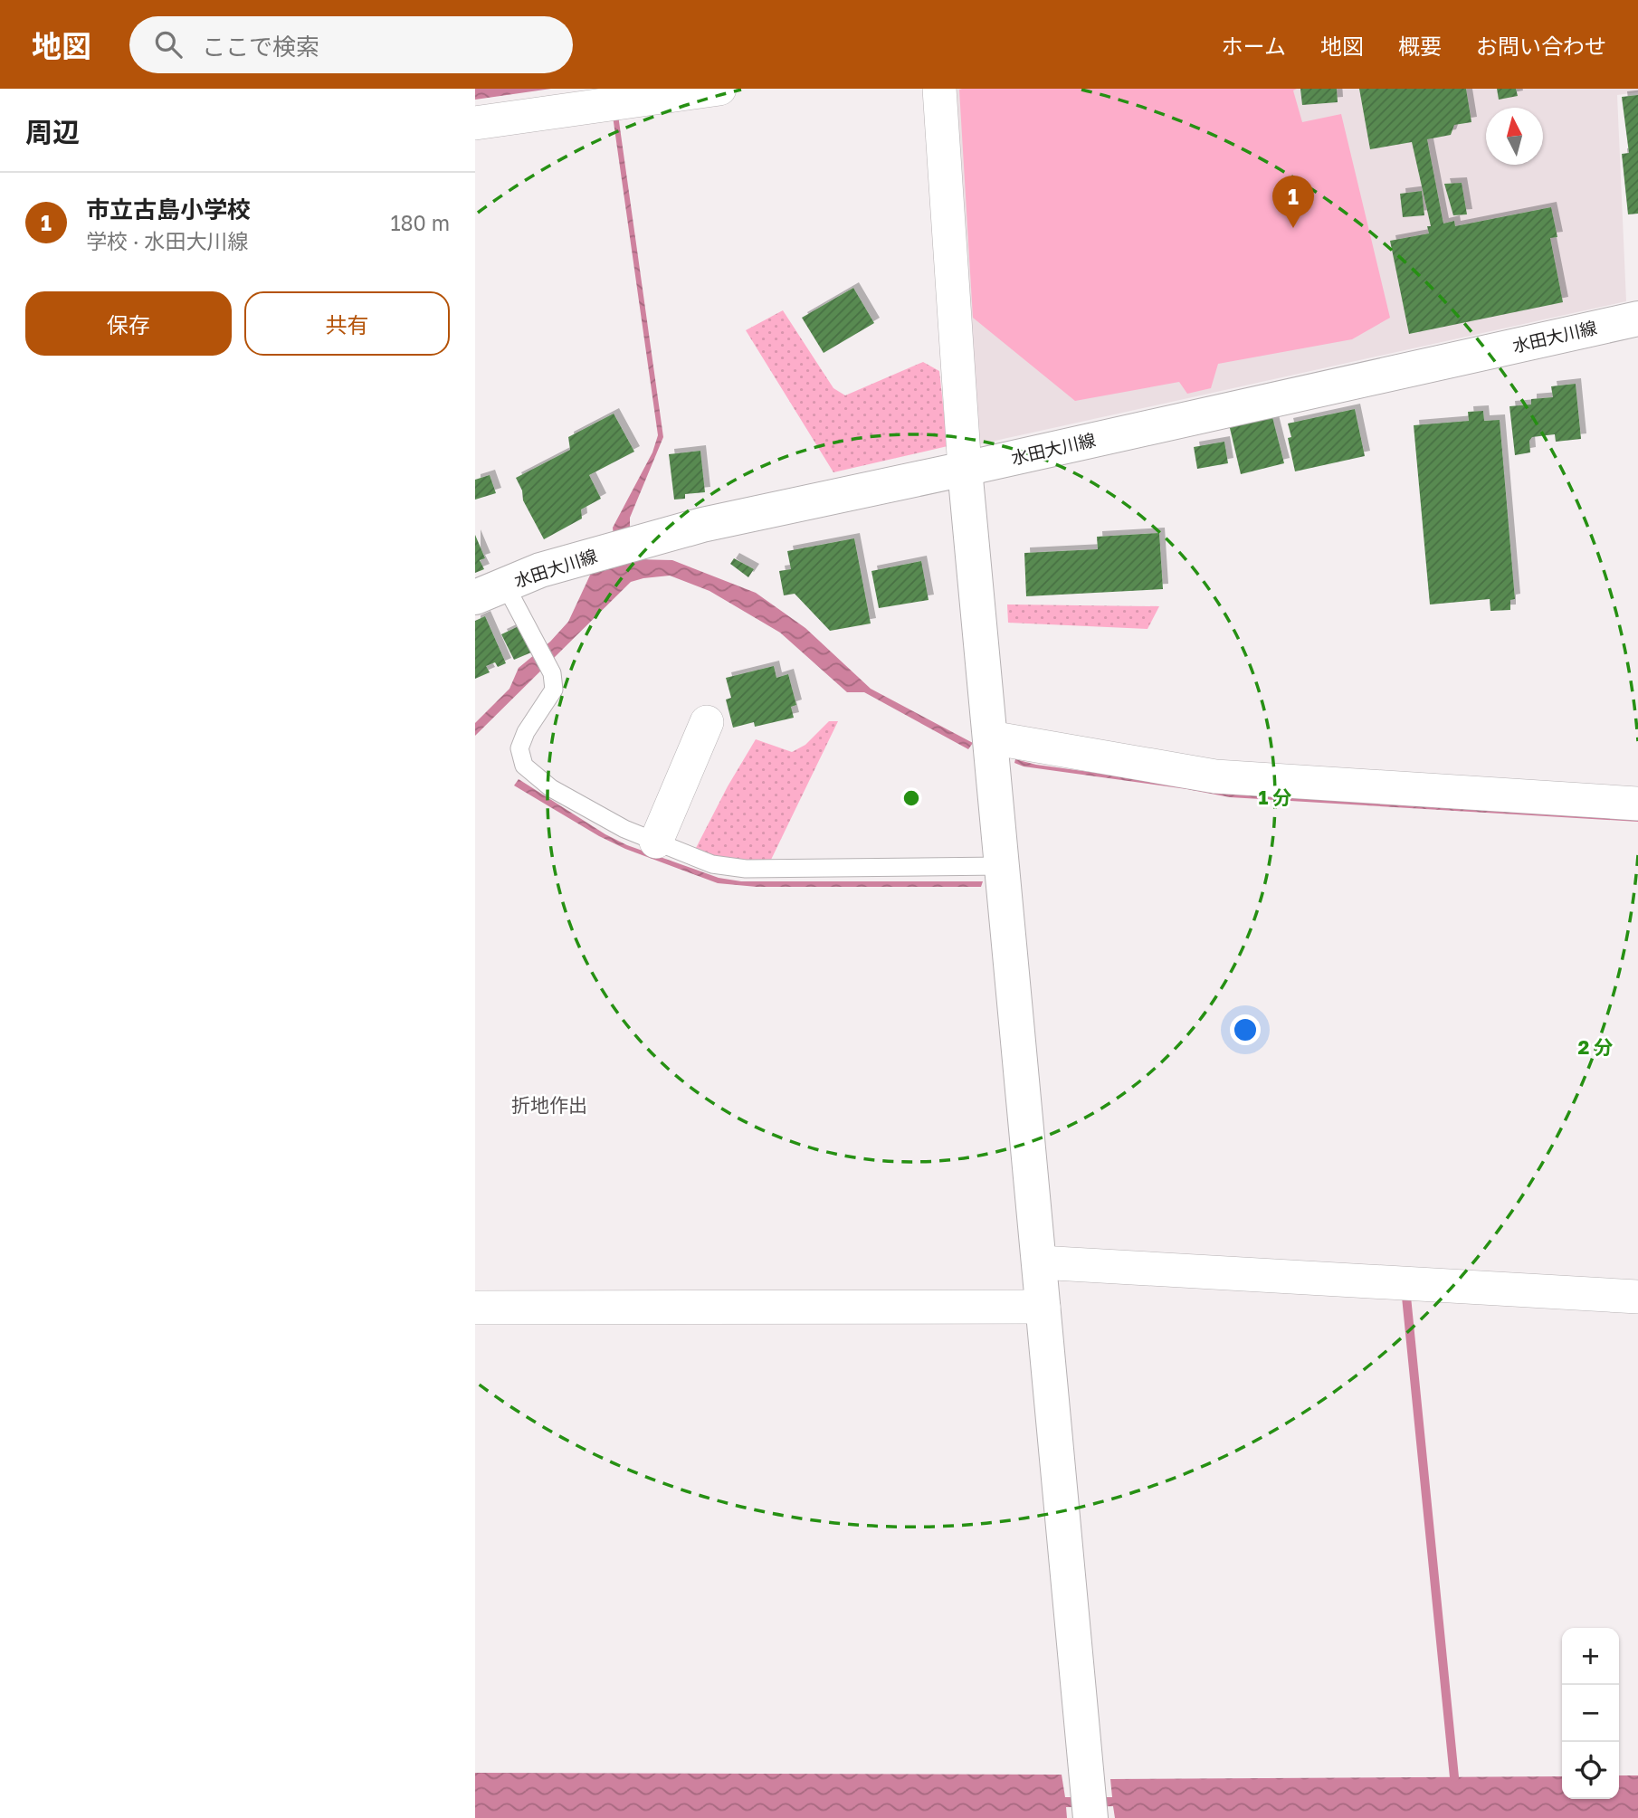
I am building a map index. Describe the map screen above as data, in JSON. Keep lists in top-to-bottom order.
{
  "streets": {
    "street": ["水田大川線"]
  },
  "districts": ["折地作出"],
  "north": "top",
  "page": {
    "header": "地図",
    "search": "ここで検索",
    "nav": [
      "ホーム",
      "地図",
      "概要",
      "お問い合わせ"
    ],
    "heading": "周辺",
    "list": [
      {
        "mark": "1",
        "name": "市立古島小学校",
        "note": "学校 · 水田大川線",
        "value": "180 m"
      }
    ],
    "pins": "1",
    "buttons": ["保存", "共有"],
    "map_buttons": ["+", "−"]
  },
  "rings": ["1 分", "2 分"]
}
